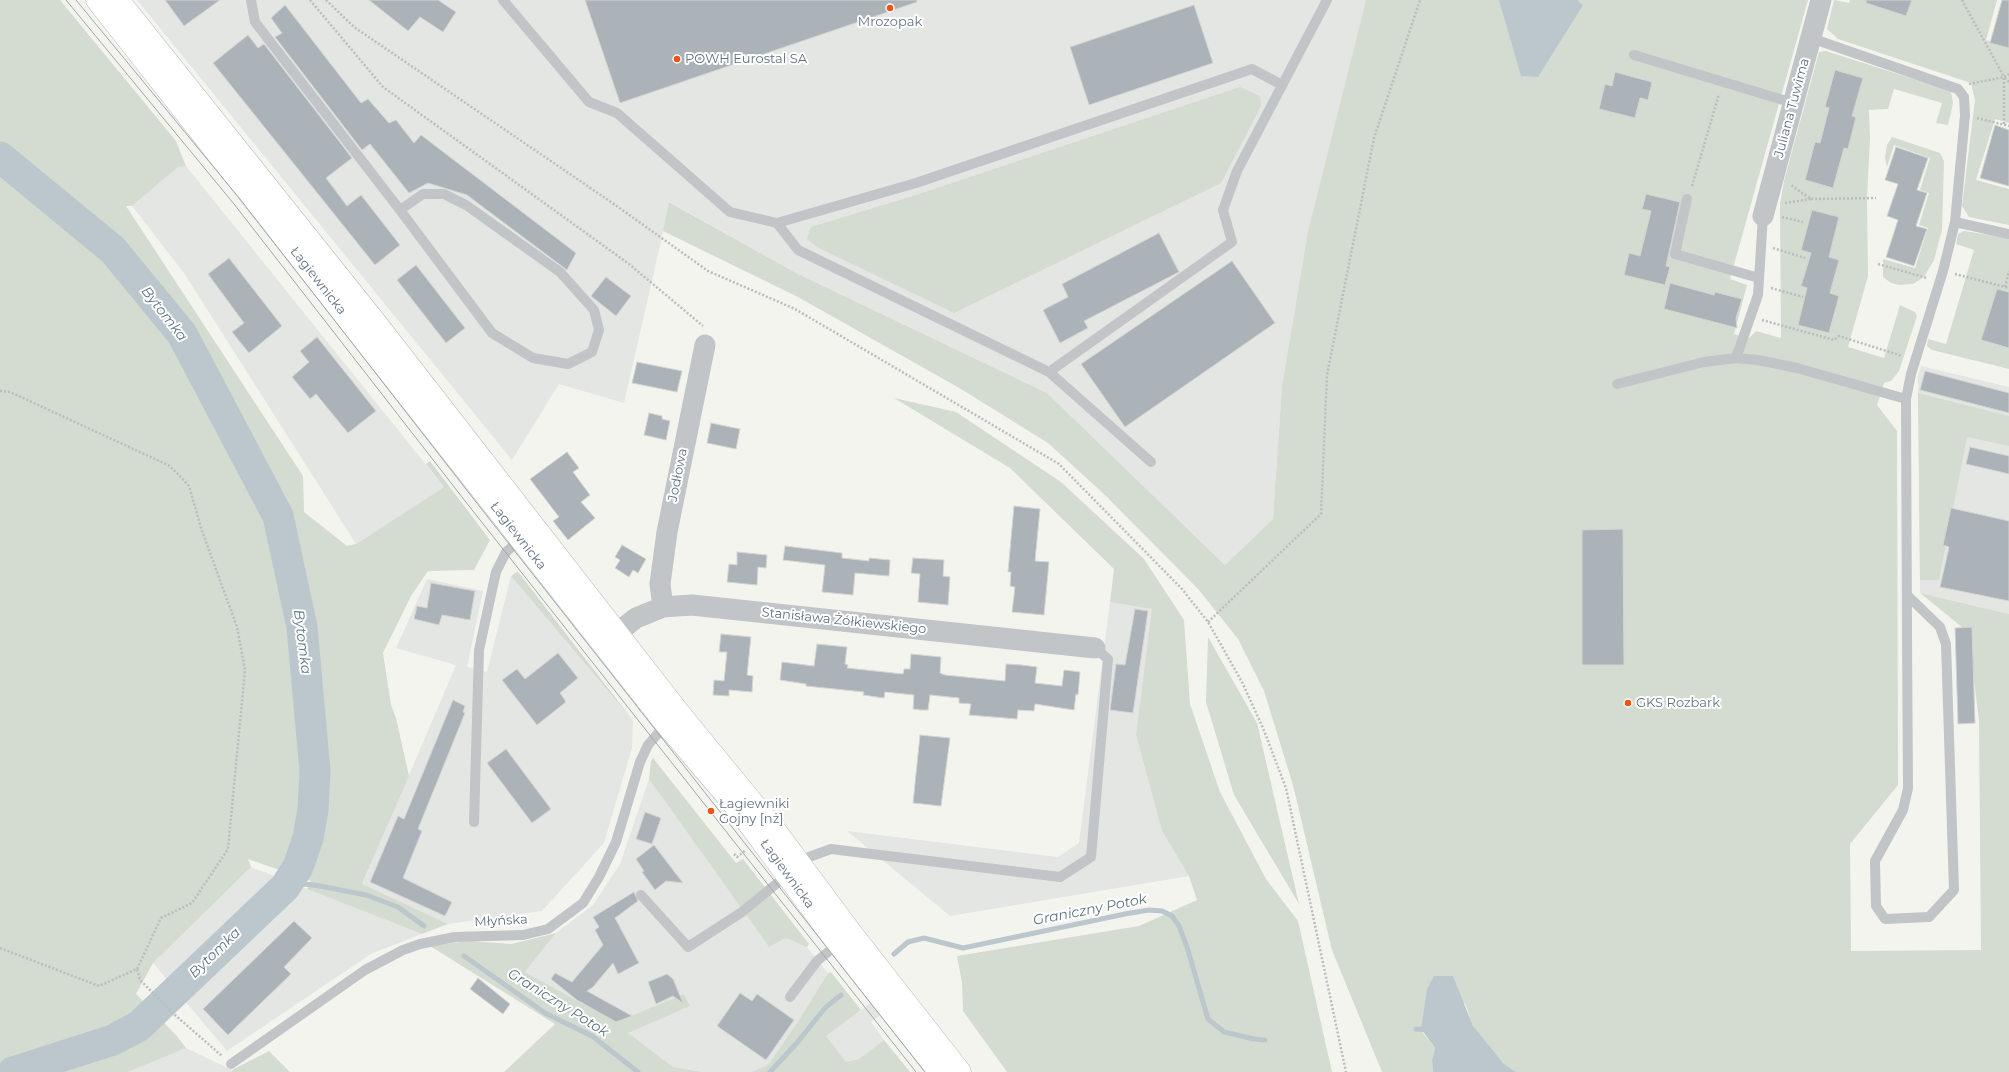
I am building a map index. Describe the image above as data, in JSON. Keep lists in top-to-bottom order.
{
  "streets": {
    "main road": ["Łagiewnicka"],
    "street": ["Juliana Tuwima", "Jodłowa", "Stanisława Żółkiewskiego"],
    "lane": ["Młyńska"]
  },
  "crossings": [
    ["Łagiewnicka", "Stanisława Żółkiewskiego"],
    ["Łagiewnicka", "Młyńska"],
    ["Jodłowa", "Stanisława Żółkiewskiego"]
  ],
  "water": ["Bytomka", "Graniczny Potok"],
  "places": [
    "Mrozopak",
    "POWH Eurostal SA",
    "GKS Rozbark",
    "Łagiewniki Gojny [nż]"
  ]
}
